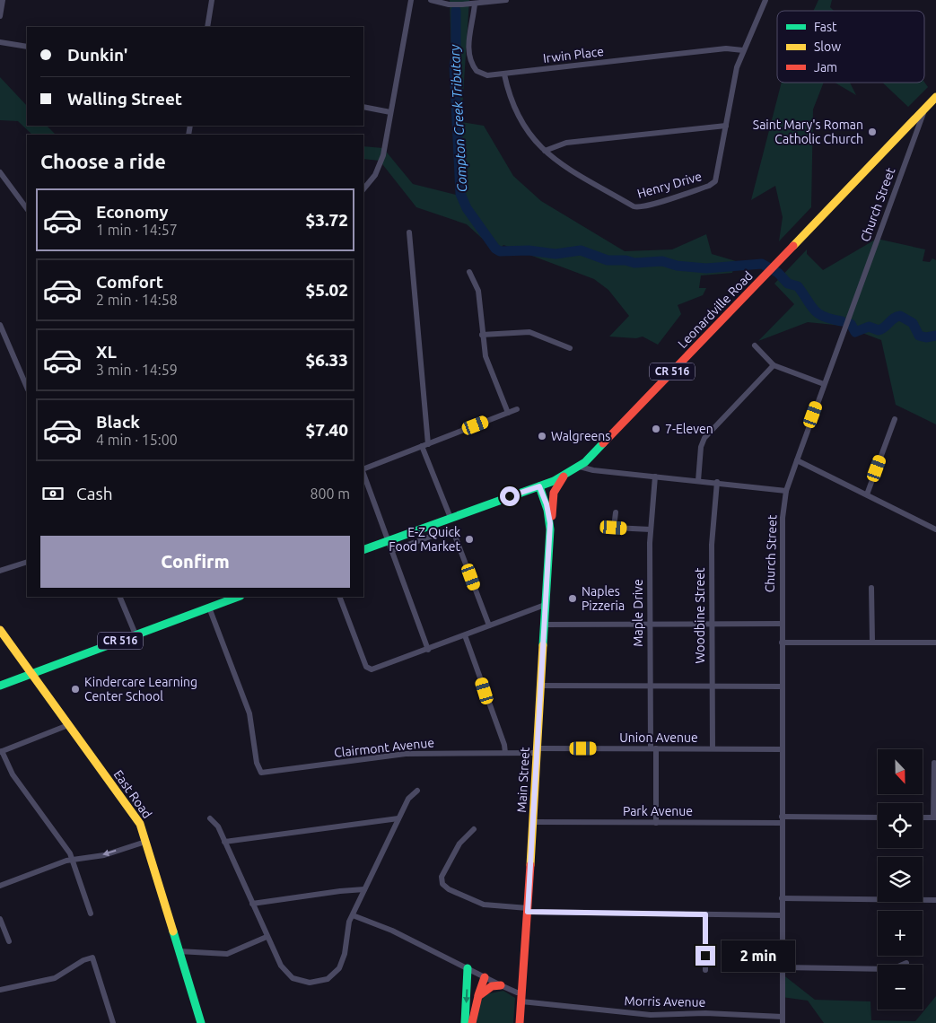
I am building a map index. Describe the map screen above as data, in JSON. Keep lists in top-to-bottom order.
{
  "streets": {
    "main road": [
      "Leonardville Road",
      "CR 516",
      "Main Street",
      "East Road"
    ],
    "street": [
      "Irwin Place",
      "Henry Drive",
      "Church Street",
      "Maple Drive",
      "Woodbine Street",
      "Union Avenue",
      "Clairmont Avenue",
      "Park Avenue",
      "Morris Avenue"
    ]
  },
  "crossings": [
    ["Irwin Place", "Henry Drive"],
    ["Church Street", "Leonardville Road"],
    ["Church Street", "Union Avenue"],
    ["Church Street", "Park Avenue"],
    ["Church Street", "Morris Avenue"],
    ["Leonardville Road", "Main Street"],
    ["CR 516", "Clairmont Avenue"],
    ["CR 516", "East Road"],
    ["Maple Drive", "Union Avenue"],
    ["Maple Drive", "Park Avenue"],
    ["Woodbine Street", "Union Avenue"],
    ["Union Avenue", "Clairmont Avenue"],
    ["Union Avenue", "Main Street"],
    ["Clairmont Avenue", "Main Street"],
    ["Main Street", "Park Avenue"],
    ["Main Street", "Morris Avenue"]
  ],
  "water": ["Compton Creek Tributary"],
  "places": [
    "Saint Mary's Roman Catholic Church",
    "7-Eleven",
    "Walgreens",
    "E-Z Quick Food Market",
    "Naples Pizzeria",
    "Kindercare Learning Center School"
  ],
  "legend": ["Fast", "Slow", "Jam"],
  "north": "bottom",
  "page": {
    "banner": ["Dunkin'", "Walling Street"],
    "heading": "Choose a ride",
    "list": [
      {
        "name": "Economy",
        "note": "1 min · 14:57",
        "value": "$3.72"
      },
      {
        "name": "Comfort",
        "note": "2 min · 14:58",
        "value": "$5.02"
      },
      {
        "name": "XL",
        "note": "3 min · 14:59",
        "value": "$6.33"
      },
      {
        "name": "Black",
        "note": "4 min · 15:00",
        "value": "$7.40"
      }
    ],
    "pay": ["Cash", "800 m"],
    "buttons": "Confirm",
    "map_buttons": ["+", "−"],
    "bubble": "2 min"
  }
}
